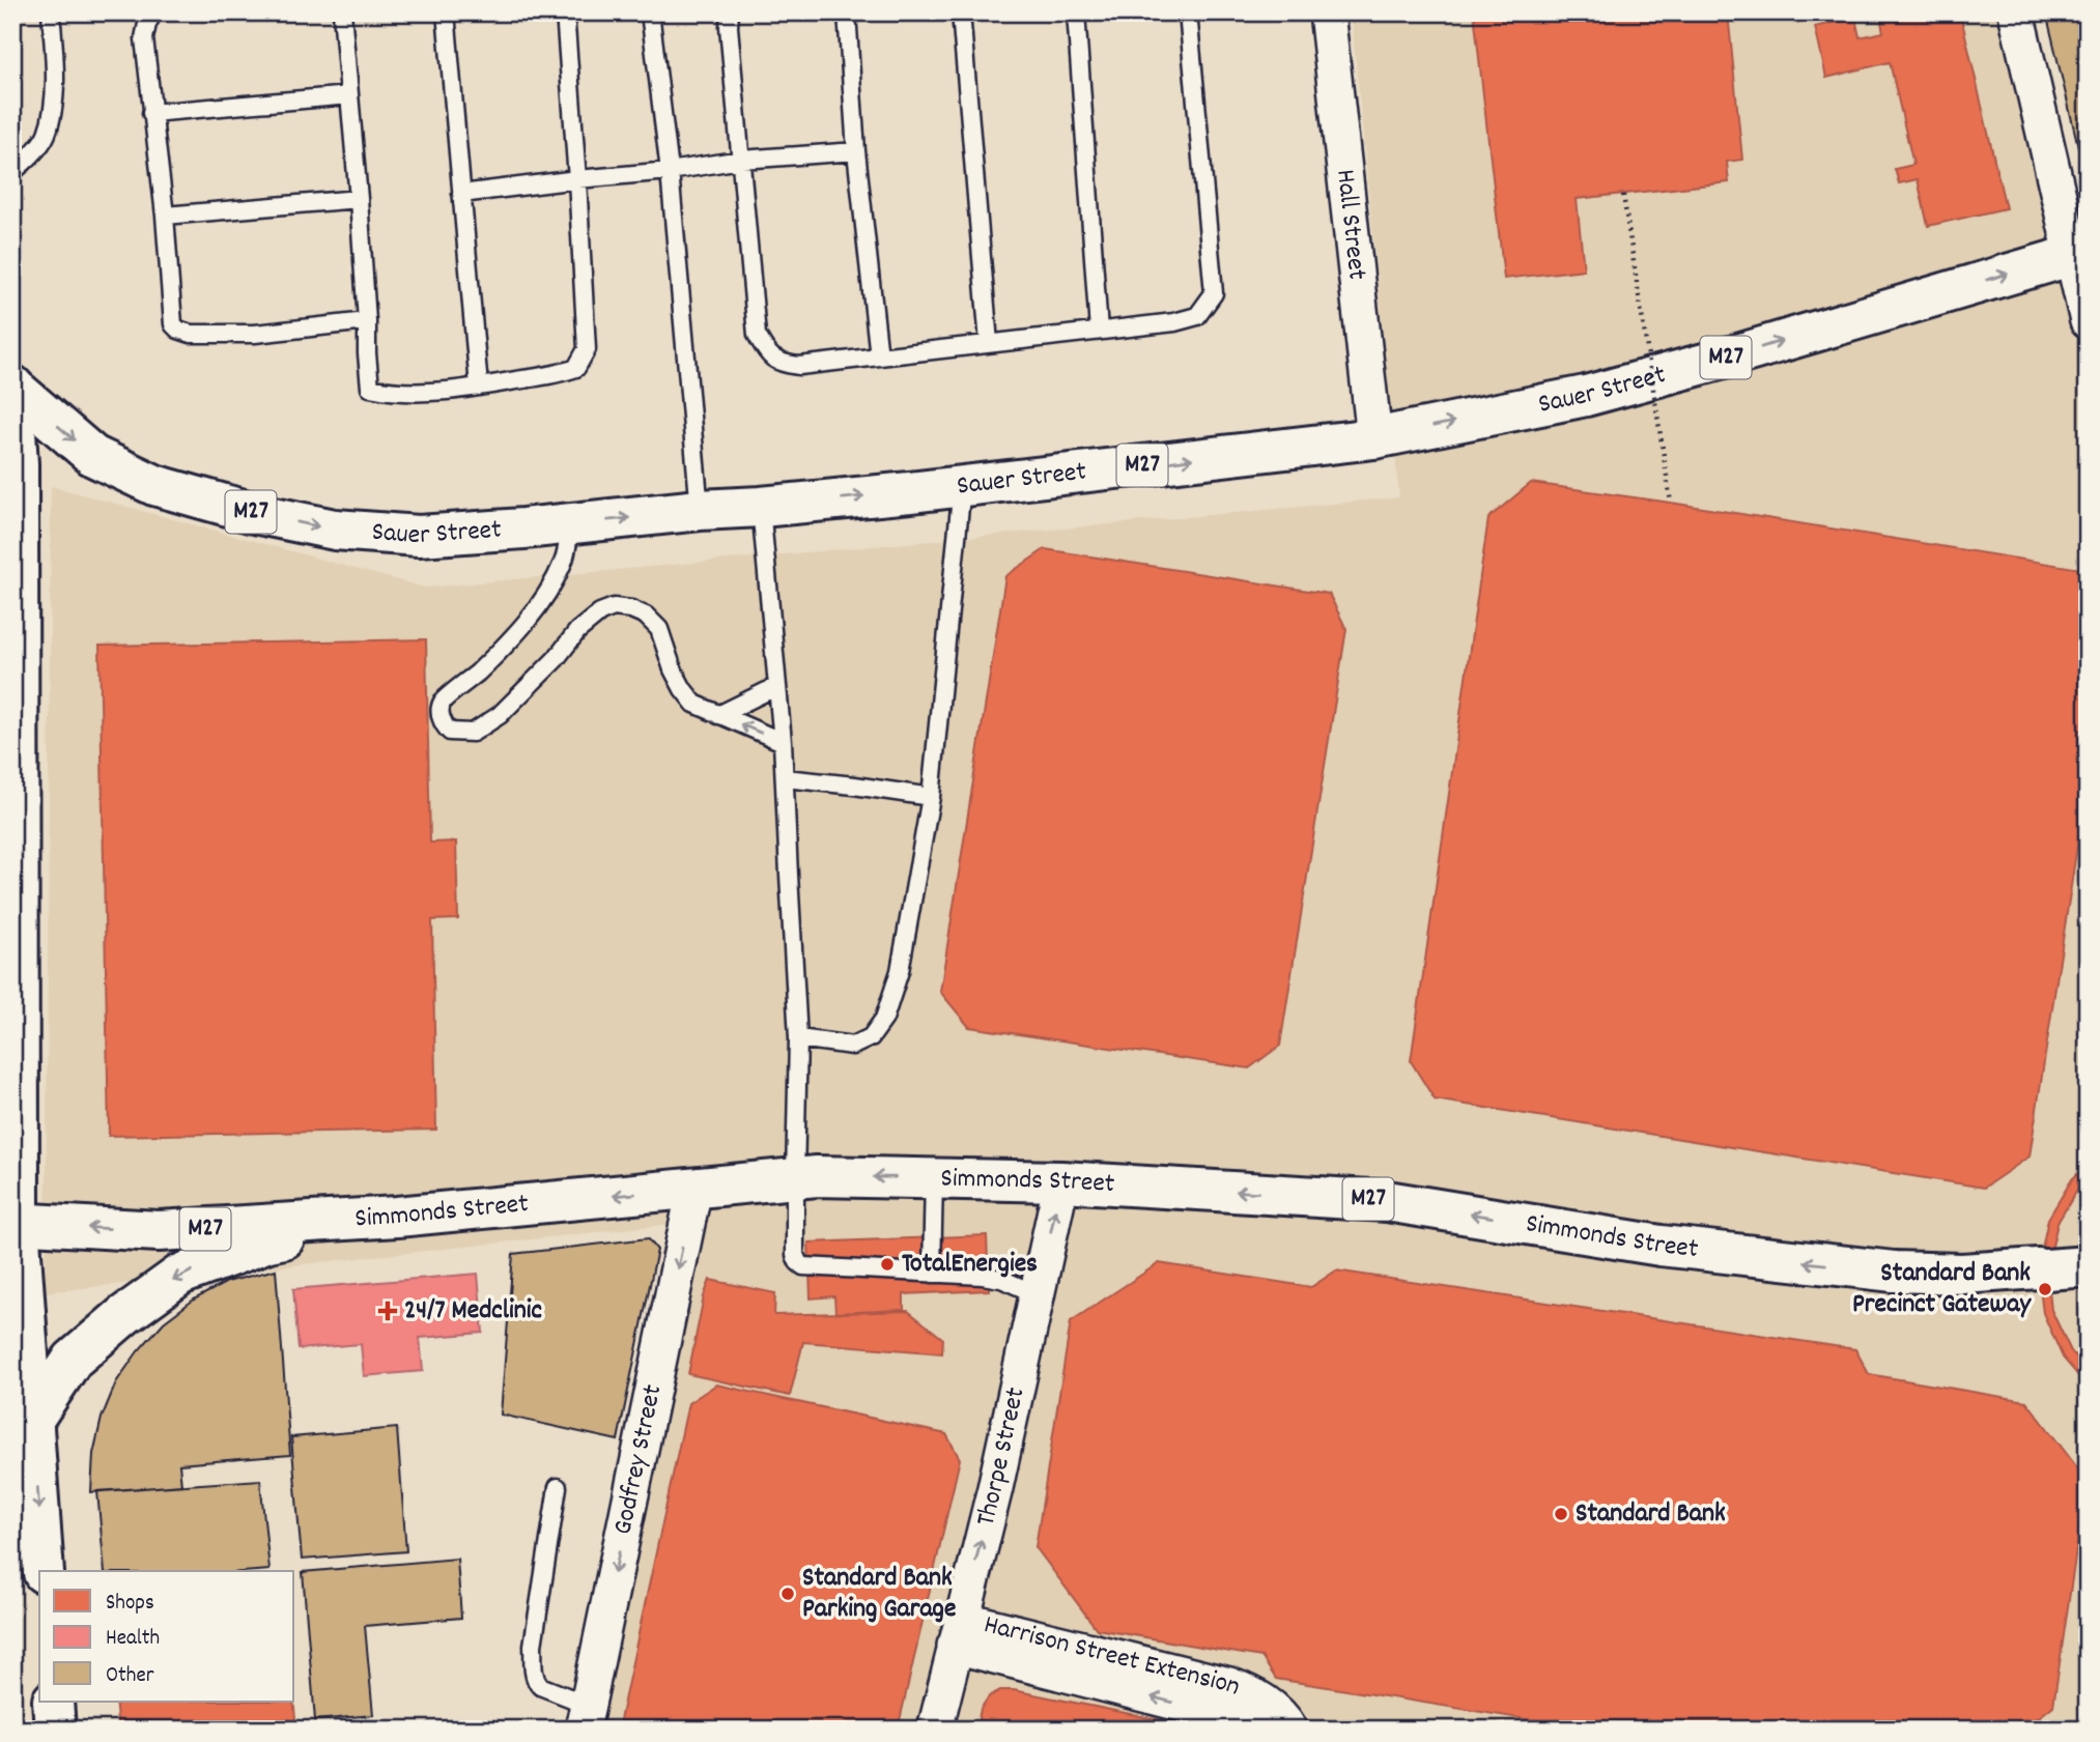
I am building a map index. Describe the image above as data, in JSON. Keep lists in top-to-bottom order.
{
  "streets": {
    "main road": ["M27", "Sauer Street", "Simmonds Street"],
    "street": [
      "Hall Street",
      "Thorpe Street",
      "Godfrey Street",
      "Harrison Street Extension"
    ]
  },
  "crossings": [
    ["Hall Street", "Sauer Street"],
    ["Simmonds Street", "Thorpe Street"],
    ["Simmonds Street", "Godfrey Street"],
    ["Thorpe Street", "Harrison Street Extension"]
  ],
  "one_way": [
    "Sauer Street",
    "Simmonds Street",
    "Thorpe Street",
    "Godfrey Street"
  ],
  "places": {
    "other": [
      "TotalEnergies",
      "Standard Bank Precinct Gateway",
      "Standard Bank",
      "Standard Bank Parking Garage"
    ],
    "health": ["24/7 Medclinic"]
  },
  "legend": ["Shops", "Health", "Other"]
}
